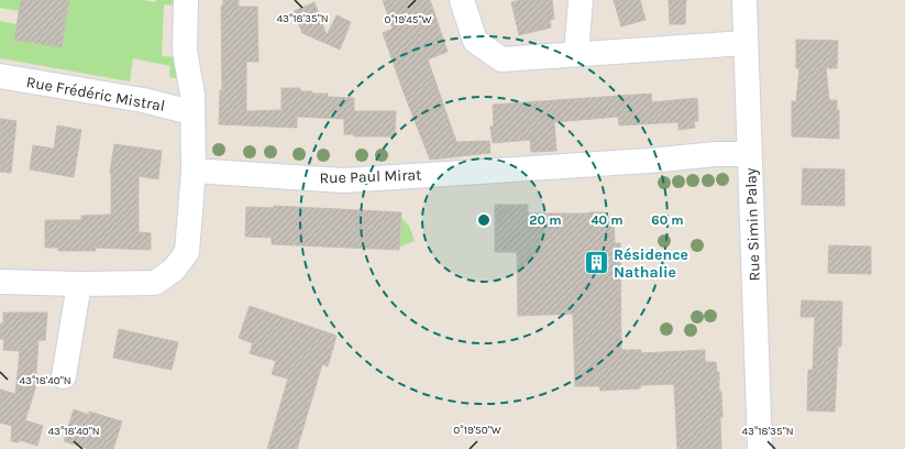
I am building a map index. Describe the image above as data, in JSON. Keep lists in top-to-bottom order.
{
  "streets": {
    "street": ["Rue Frédéric Mistral", "Rue Paul Mirat", "Rue Simin Palay"]
  },
  "crossings": [
    ["Rue Paul Mirat", "Rue Simin Palay"]
  ],
  "places": {
    "building": ["Résidence Nathalie"]
  },
  "coordinates": [
    "43°18'35\"N",
    "0°19'45\"W",
    "43°18'40\"N",
    "0°19'50\"W"
  ],
  "rings": ["20 m", "40 m", "60 m"]
}
